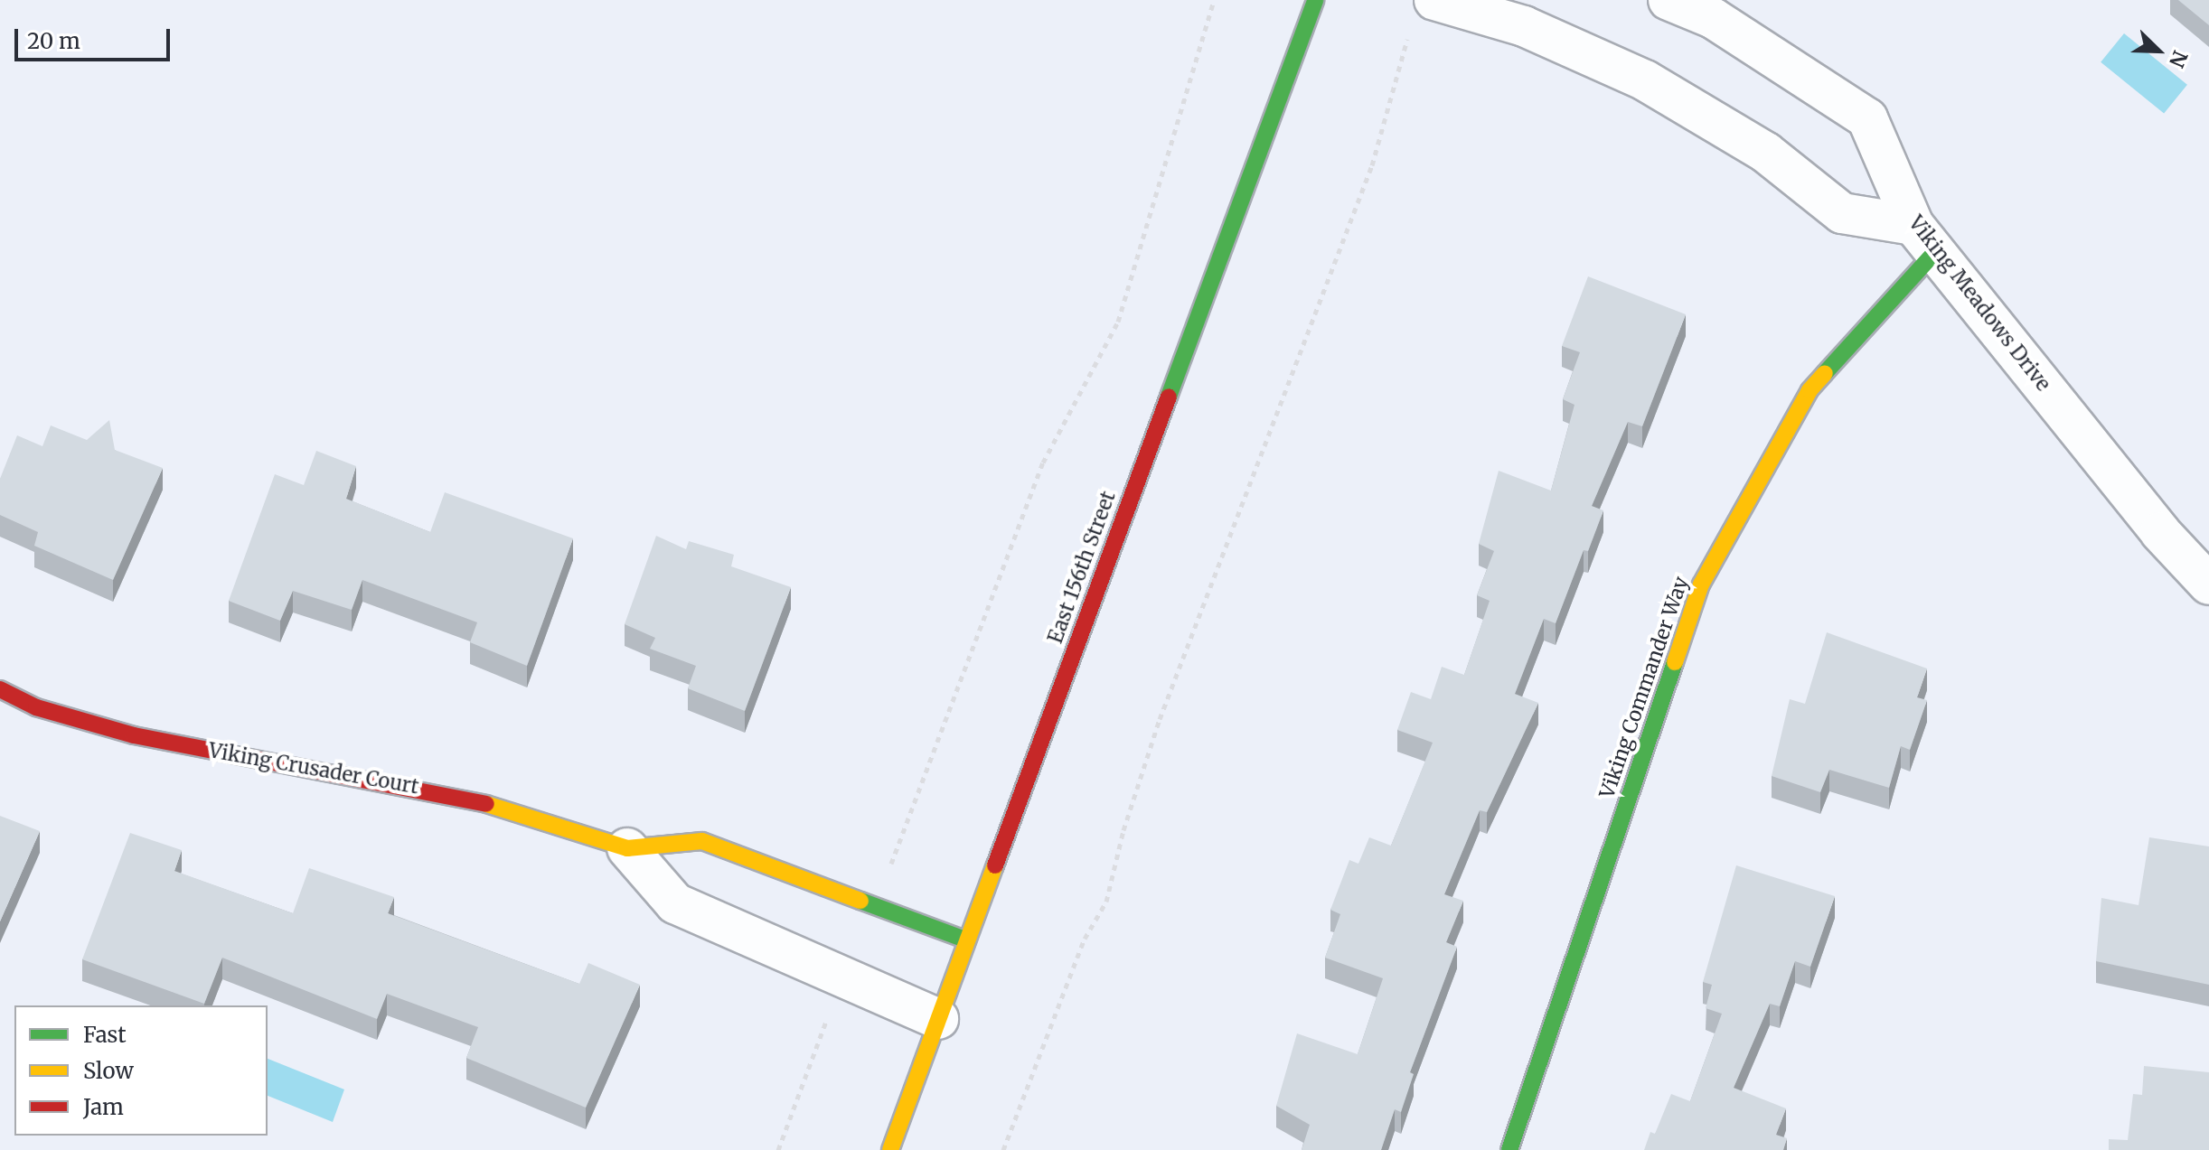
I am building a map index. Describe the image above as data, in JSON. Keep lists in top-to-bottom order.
{
  "streets": {
    "street": [
      "Viking Meadows Drive",
      "East 156th Street",
      "Viking Commander Way",
      "Viking Crusader Court"
    ]
  },
  "crossings": [
    ["Viking Meadows Drive", "Viking Commander Way"],
    ["East 156th Street", "Viking Crusader Court"]
  ],
  "legend": ["Fast", "Slow", "Jam"],
  "scale_bar": "20 m",
  "north": "bottom right"
}
